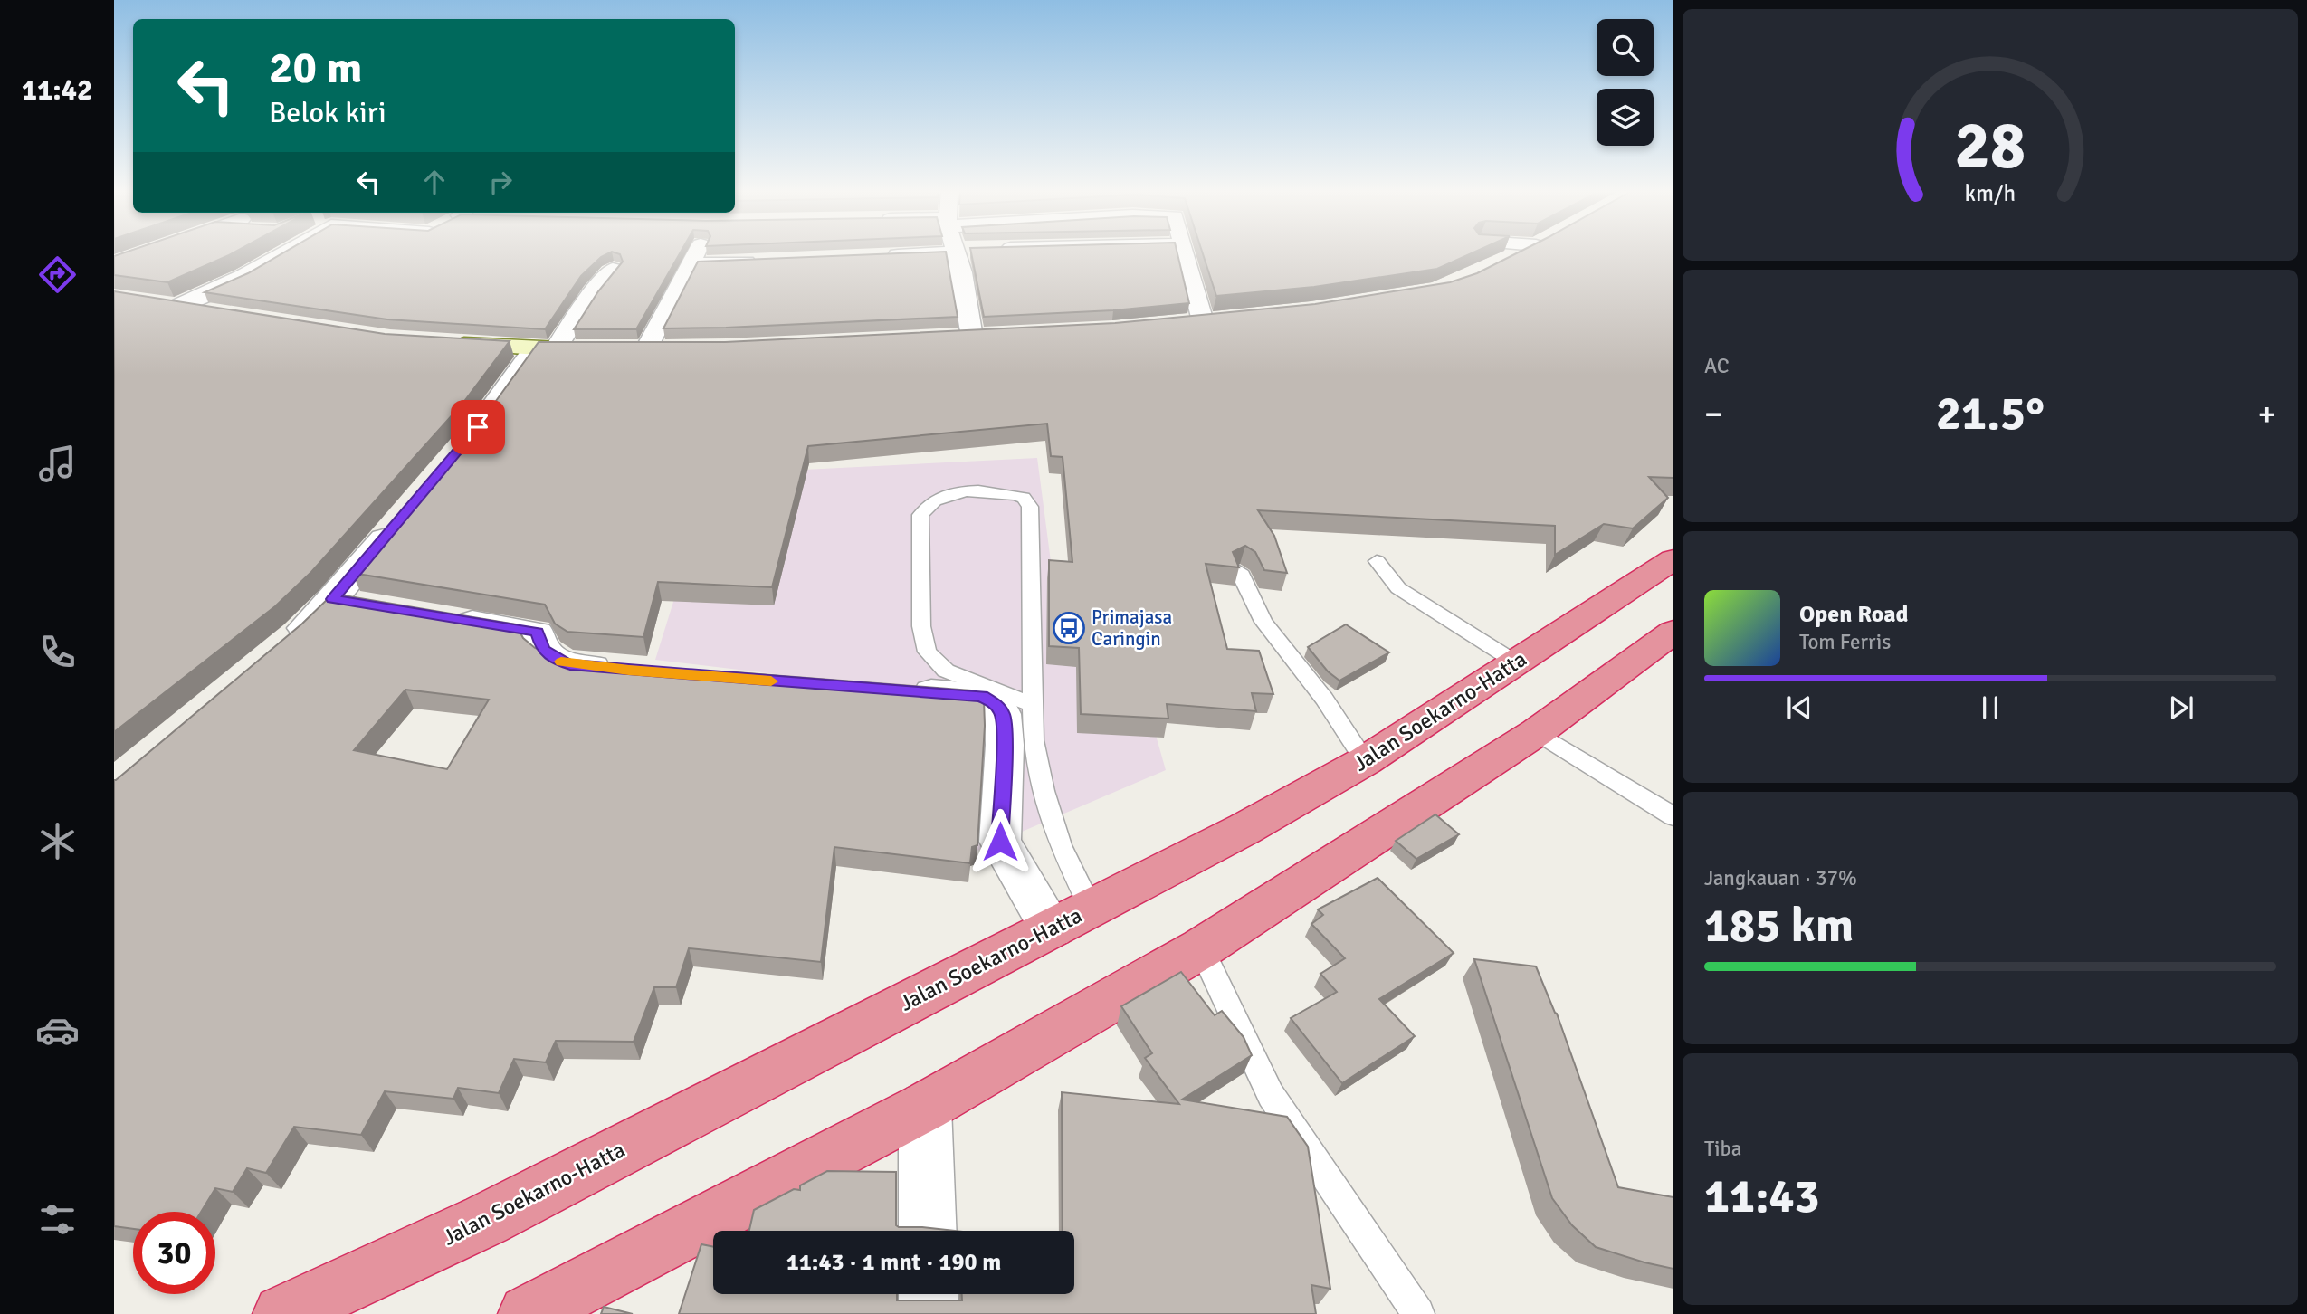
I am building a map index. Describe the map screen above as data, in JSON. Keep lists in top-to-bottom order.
{
  "streets": {
    "highway": ["Jalan Soekarno-Hatta"]
  },
  "places": {
    "bus stop": ["Primajasa Caringin"]
  },
  "page": {
    "tabs": "11:42",
    "turn": ["20 m", "Belok kiri"],
    "tile": [
      "AC",
      ["Jangkauan · 37%", "185 km"],
      ["Tiba", "11:43"]
    ],
    "heat": ["−", "21.5°", "+"],
    "song": ["Open Road", "Tom Ferris"],
    "limit": "30",
    "trip": "11:43 · 1 mnt · 190 m",
    "gauge": ["28", "km/h"]
  }
}
